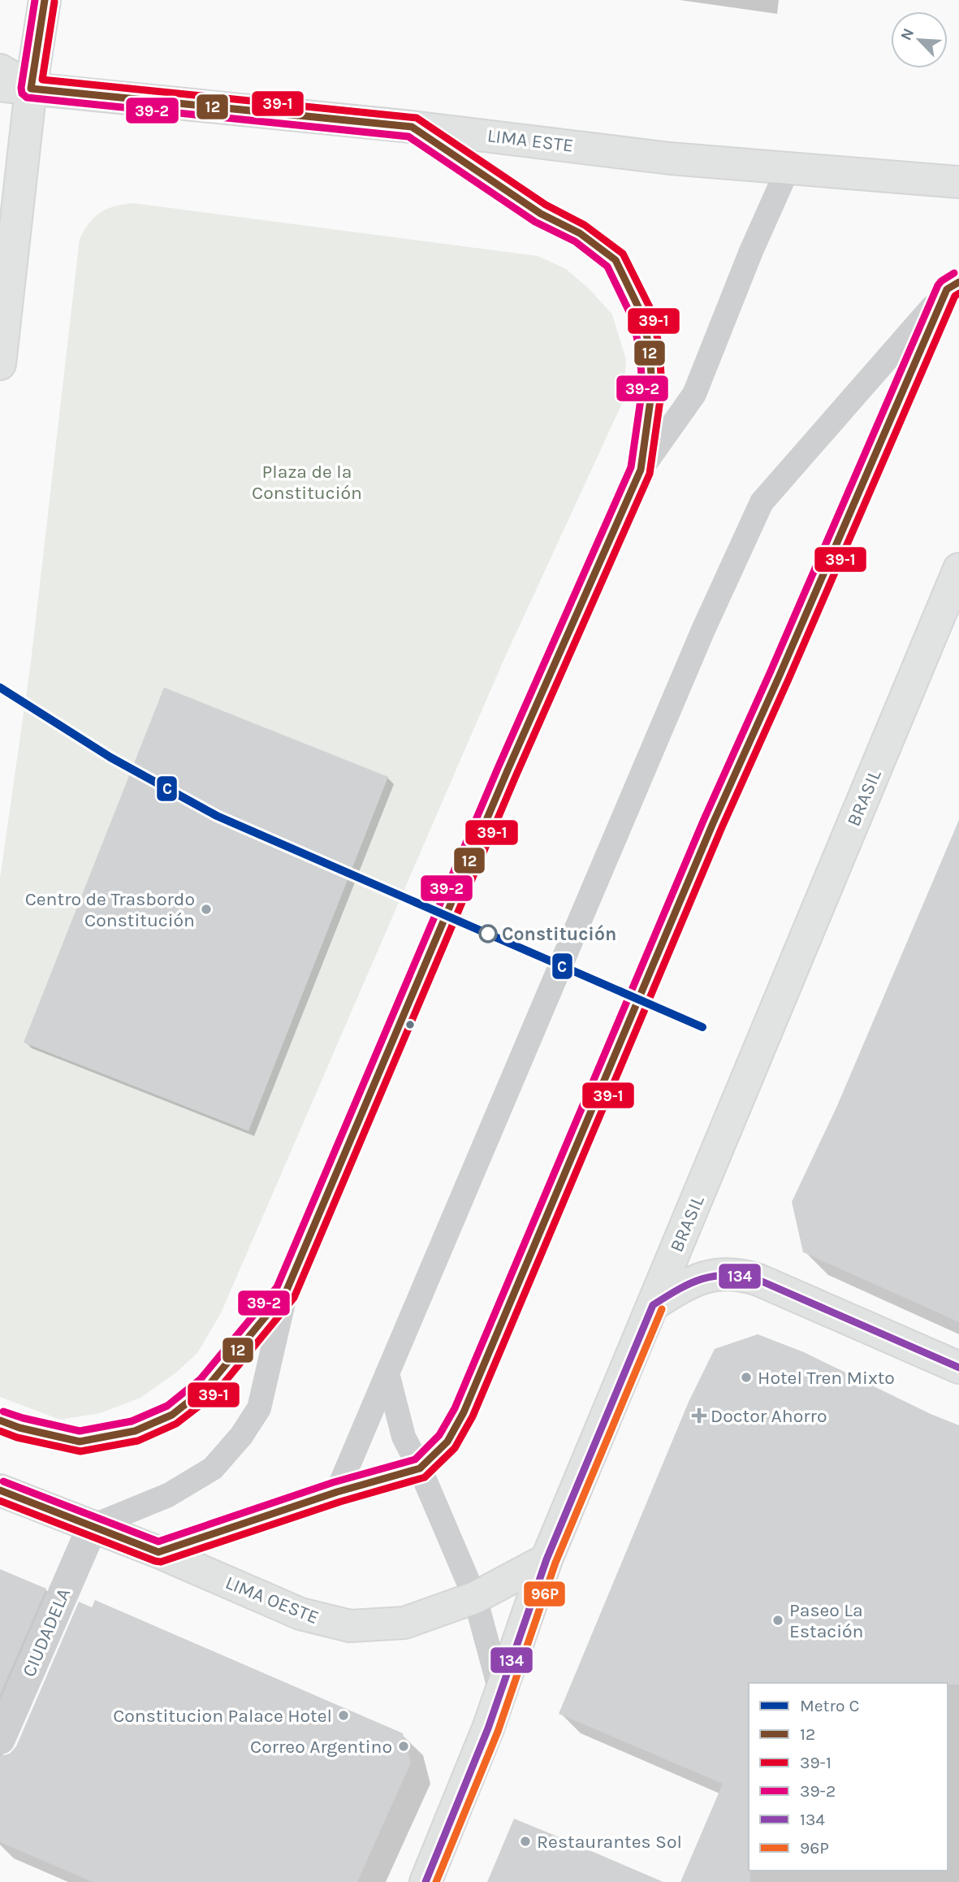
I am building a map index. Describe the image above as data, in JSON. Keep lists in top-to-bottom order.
{
  "streets": {
    "main road": ["LIMA ESTE", "BRASIL", "LIMA OESTE"],
    "street": ["CIUDADELA"]
  },
  "crossings": [
    ["BRASIL", "LIMA OESTE"],
    ["LIMA OESTE", "CIUDADELA"]
  ],
  "parks": ["Plaza de la Constitución"],
  "places": {
    "other": [
      "Centro de Trasbordo Constitución",
      "Constitución",
      "Hotel Tren Mixto",
      "Paseo La Estación",
      "Constitucion Palace Hotel",
      "Correo Argentino",
      "Restaurantes Sol"
    ],
    "health": ["Doctor Ahorro"]
  },
  "lines": [
    "transit line 12",
    "transit line 39-2",
    "transit line 39-1",
    "metro line C",
    "transit line 134",
    "transit line 96P"
  ],
  "legend": [
    "Metro C",
    "12",
    "39-1",
    "39-2",
    "134",
    "96P"
  ],
  "north": "top left"
}
